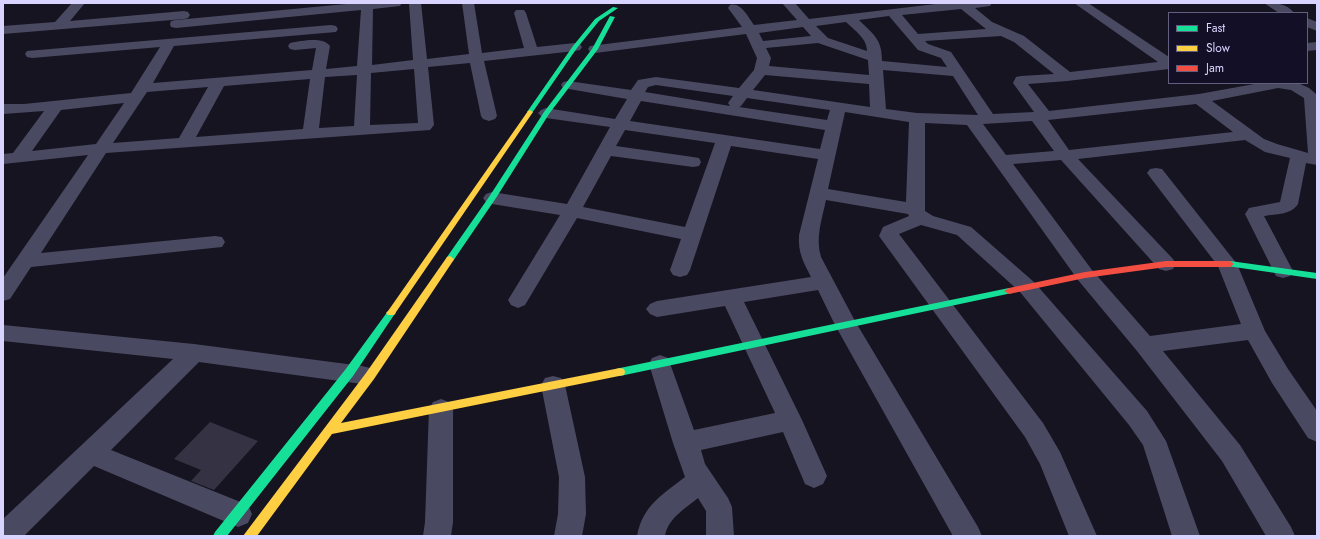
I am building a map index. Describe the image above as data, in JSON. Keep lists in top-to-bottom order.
{
  "legend": ["Fast", "Slow", "Jam"]
}
